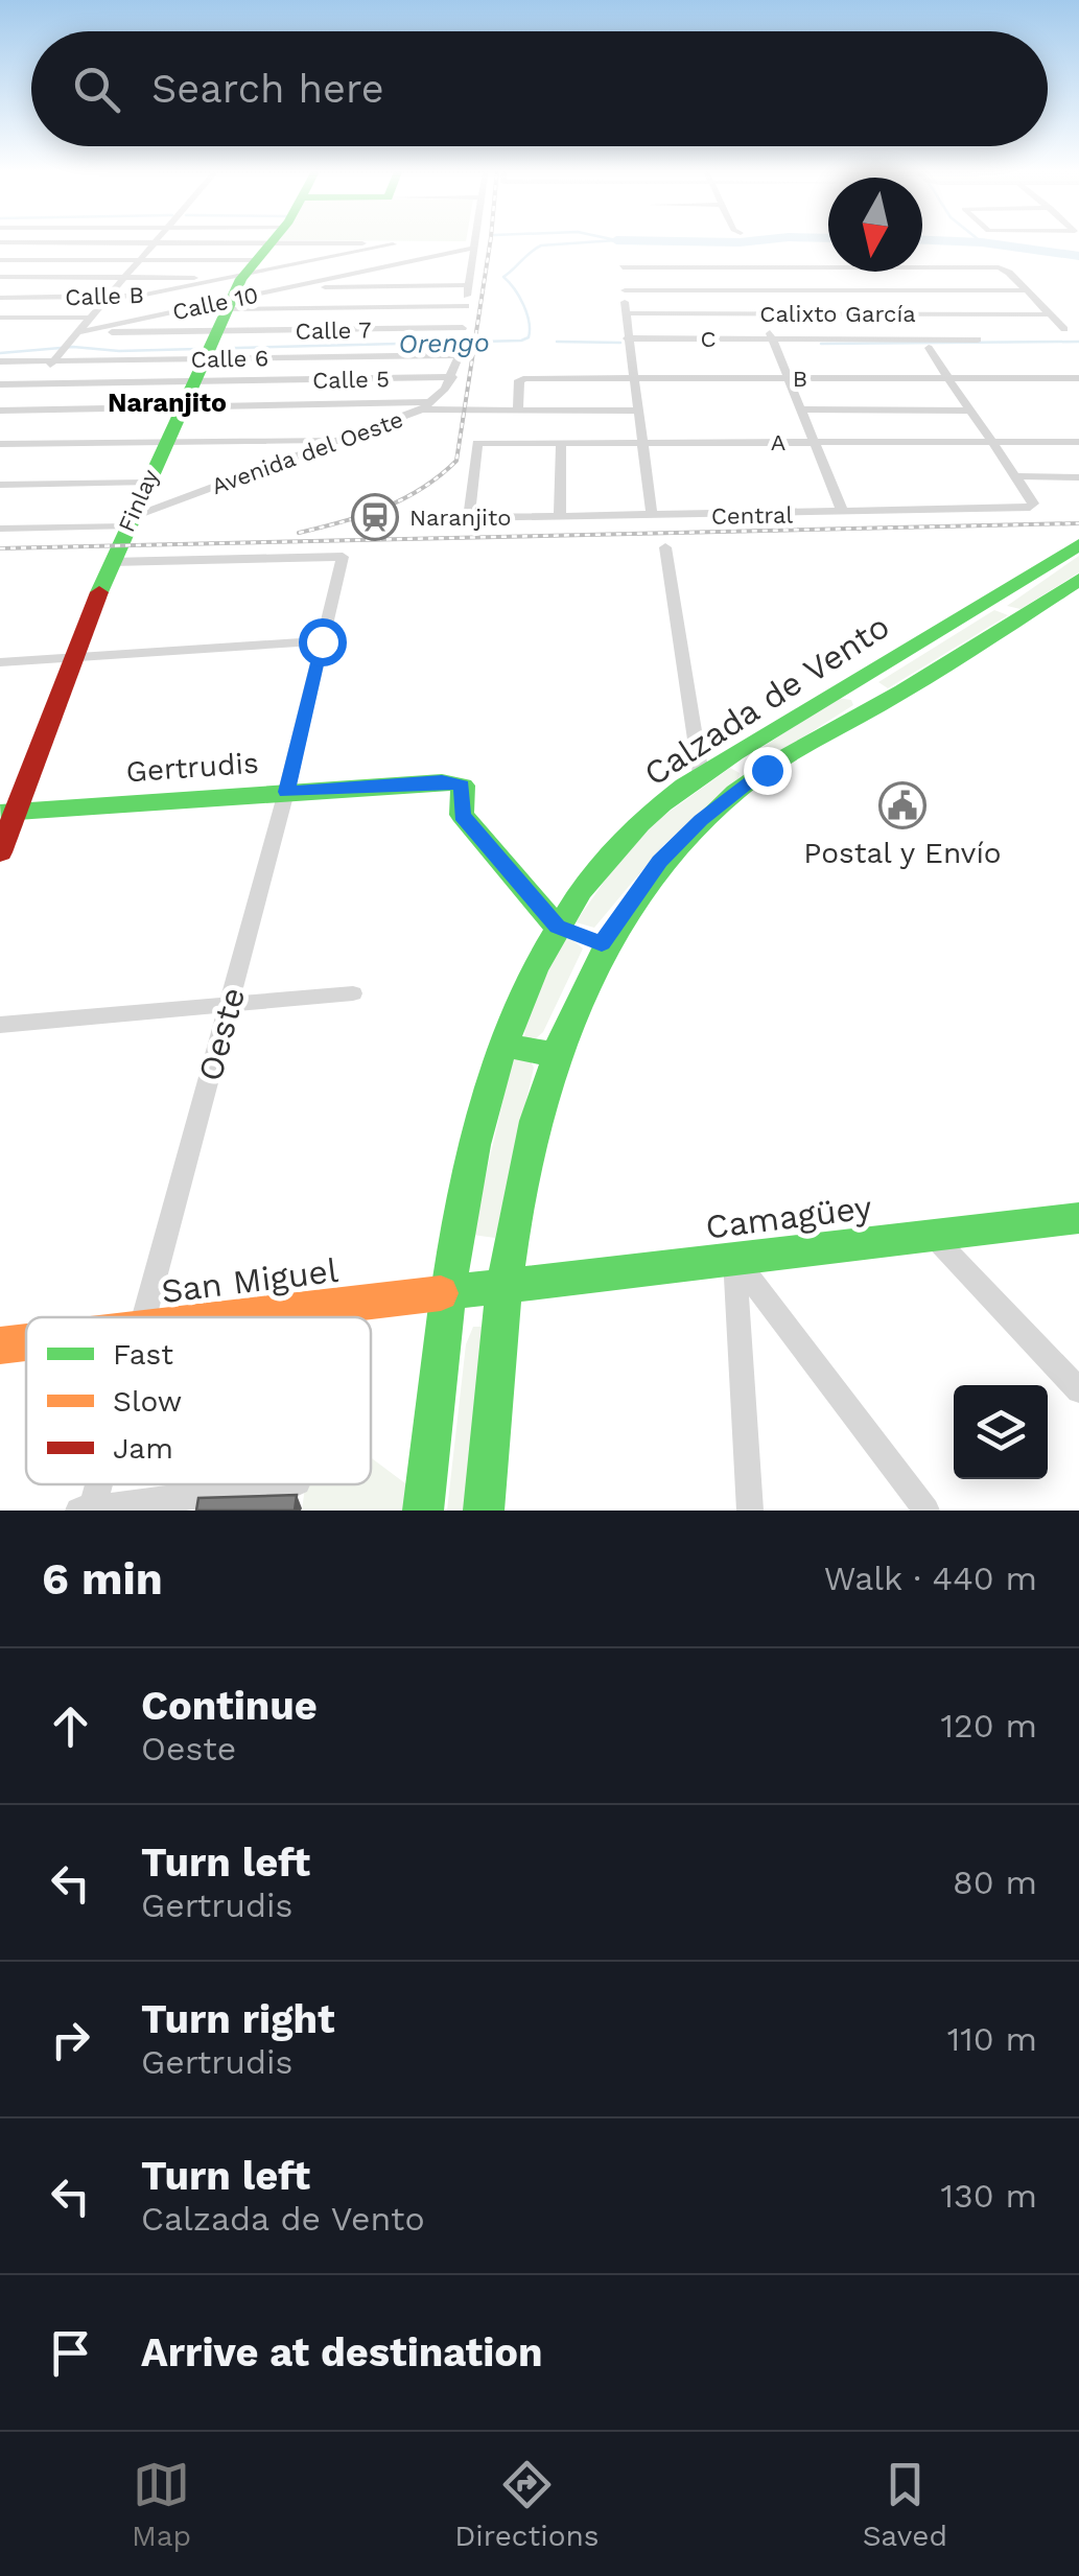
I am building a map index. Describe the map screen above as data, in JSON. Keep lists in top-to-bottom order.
{
  "streets": {
    "main road": [
      "Finlay",
      "Calzada de Vento",
      "Gertrudis",
      "Camagüey",
      "San Miguel"
    ],
    "street": [
      "Calle B",
      "Calle 10",
      "Calixto García",
      "Calle 7",
      "C",
      "Calle 6",
      "B",
      "Calle 5",
      "A",
      "Avenida del Oeste",
      "Central",
      "Oeste"
    ]
  },
  "crossings": [
    ["Calle B", "Calle 10"],
    ["Calle B", "Calle 7"],
    ["Calle B", "Calle 6"],
    ["Calle B", "Finlay"],
    ["Calle 10", "Calle 7"],
    ["Calle 10", "Calle 6"],
    ["Calle 10", "Finlay"],
    ["Calle 7", "Calle 6"],
    ["Calle 7", "Finlay"],
    ["Calle 6", "Avenida del Oeste"],
    ["Calle 6", "Finlay"],
    ["Calle 5", "Avenida del Oeste"],
    ["Calle 5", "Finlay"],
    ["A", "Central"],
    ["Avenida del Oeste", "Finlay"],
    ["Finlay", "Gertrudis"],
    ["Finlay", "Oeste"],
    ["Calzada de Vento", "Gertrudis"],
    ["Calzada de Vento", "Camagüey"],
    ["Calzada de Vento", "San Miguel"],
    ["Gertrudis", "Oeste"],
    ["Camagüey", "San Miguel"]
  ],
  "districts": ["Naranjito"],
  "water": ["Orengo"],
  "places": {
    "station": ["Naranjito"],
    "public building": ["Postal y Envío"]
  },
  "legend": ["Fast", "Slow", "Jam"],
  "north": "bottom",
  "page": {
    "search": "Search here",
    "heading": ["6 min", "Walk · 440 m"],
    "list": [
      ["Continue", "Oeste", "120 m"],
      ["Turn left", "Gertrudis", "80 m"],
      ["Turn right", "Gertrudis", "110 m"],
      ["Turn left", "Calzada de Vento", "130 m"],
      "Arrive at destination"
    ],
    "nav": ["Map", "Directions", "Saved"]
  }
}
